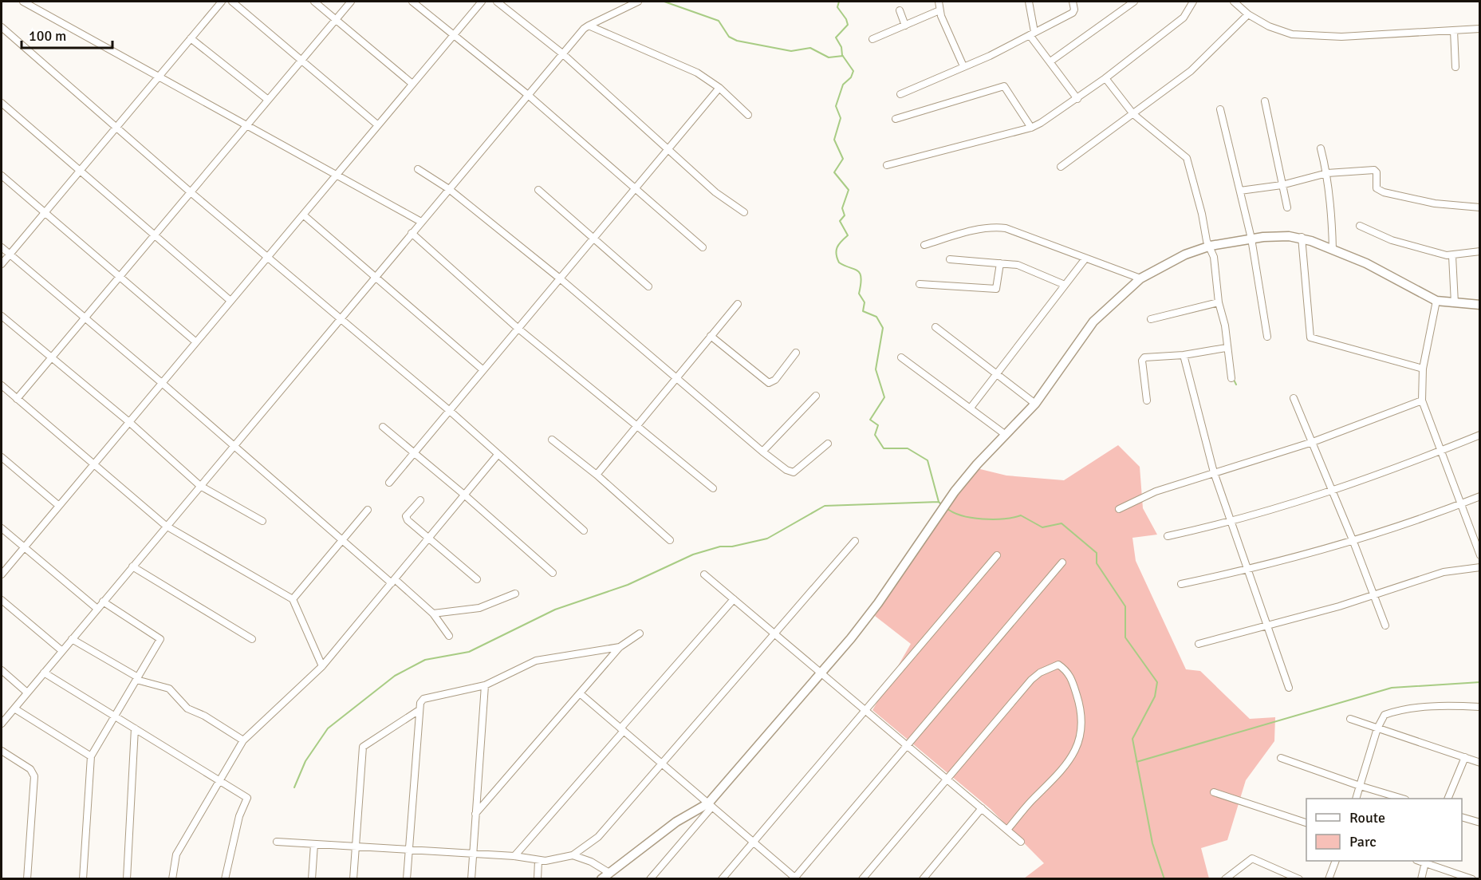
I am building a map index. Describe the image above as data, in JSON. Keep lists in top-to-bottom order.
{
  "legend": ["Route", "Parc"],
  "scale_bar": "100 m"
}
